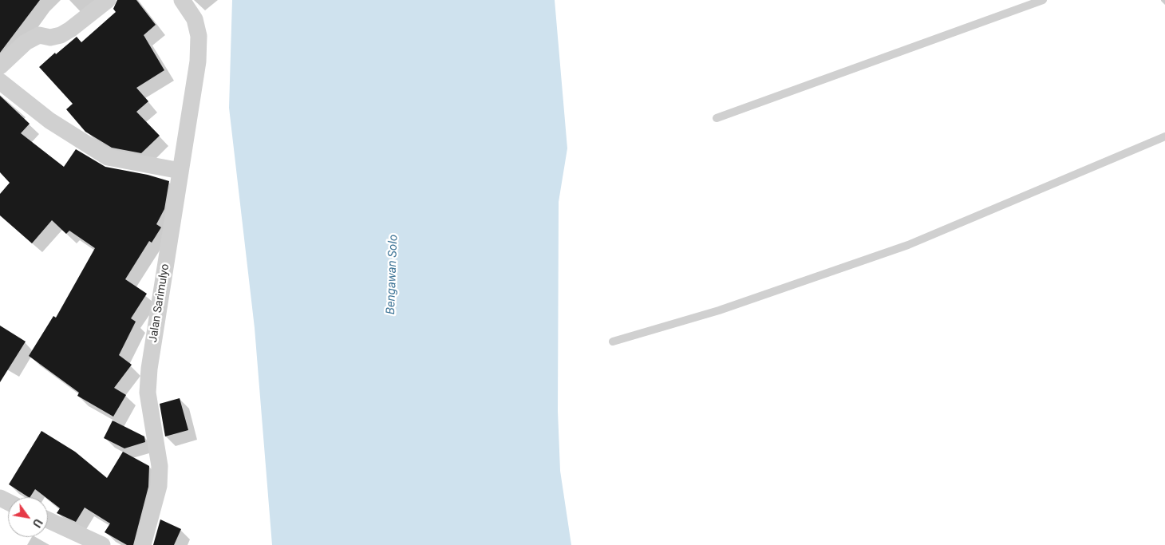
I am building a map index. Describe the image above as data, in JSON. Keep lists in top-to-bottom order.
{
  "streets": {
    "street": ["Jalan Sarimulyo"]
  },
  "water": ["Bengawan Solo"],
  "north": "bottom right"
}
